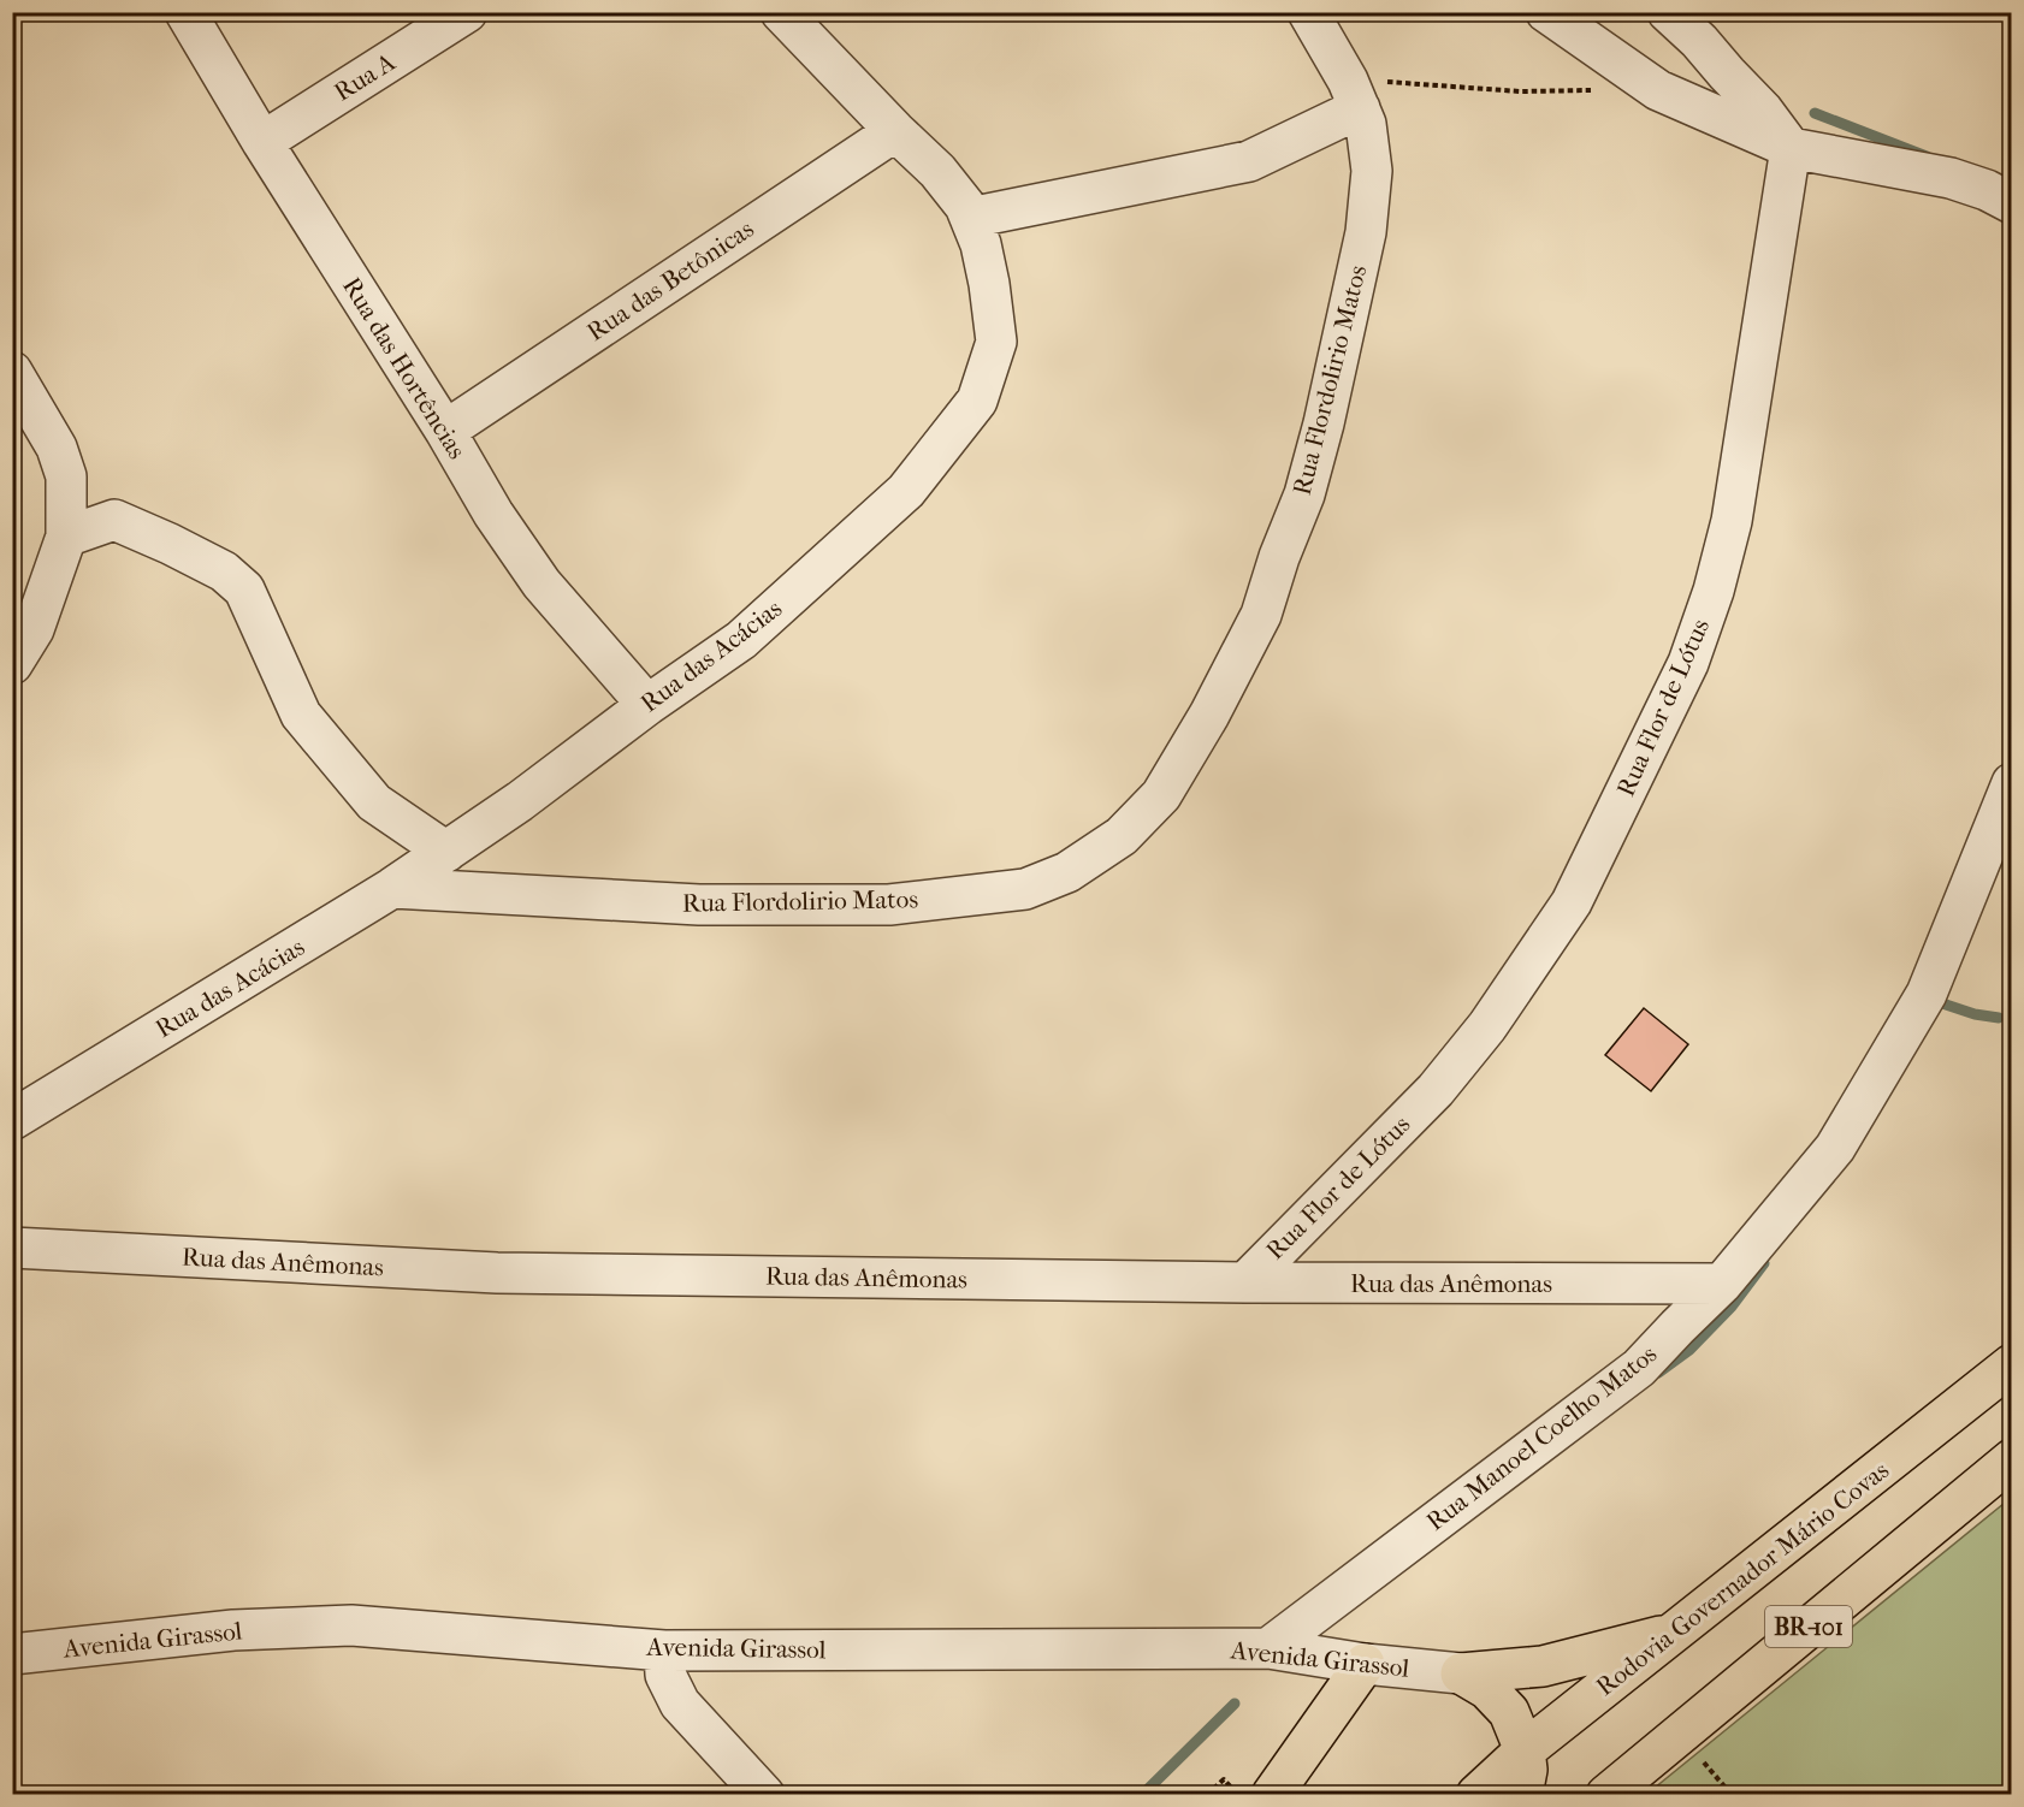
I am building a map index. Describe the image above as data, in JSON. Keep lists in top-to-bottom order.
{
  "streets": {
    "highway": ["Rodovia Governador Mário Covas", "BR-101"],
    "street": [
      "Rua A",
      "Rua das Betônicas",
      "Rua das Hortências",
      "Rua Flordolirio Matos",
      "Rua das Acácias",
      "Rua Flor de Lótus",
      "Rua das Anêmonas",
      "Rua Manoel Coelho Matos",
      "Avenida Girassol"
    ]
  },
  "crossings": [
    ["Rua A", "Rua das Hortências"],
    ["Rua das Betônicas", "Rua das Hortências"],
    ["Rua das Betônicas", "Rua das Acácias"],
    ["Rua das Hortências", "Rua das Acácias"],
    ["Rua Flordolirio Matos", "Rua das Acácias"],
    ["Rua Flor de Lótus", "Rua das Anêmonas"],
    ["Rua das Anêmonas", "Rua Manoel Coelho Matos"],
    ["Rua Manoel Coelho Matos", "Avenida Girassol"]
  ]
}
